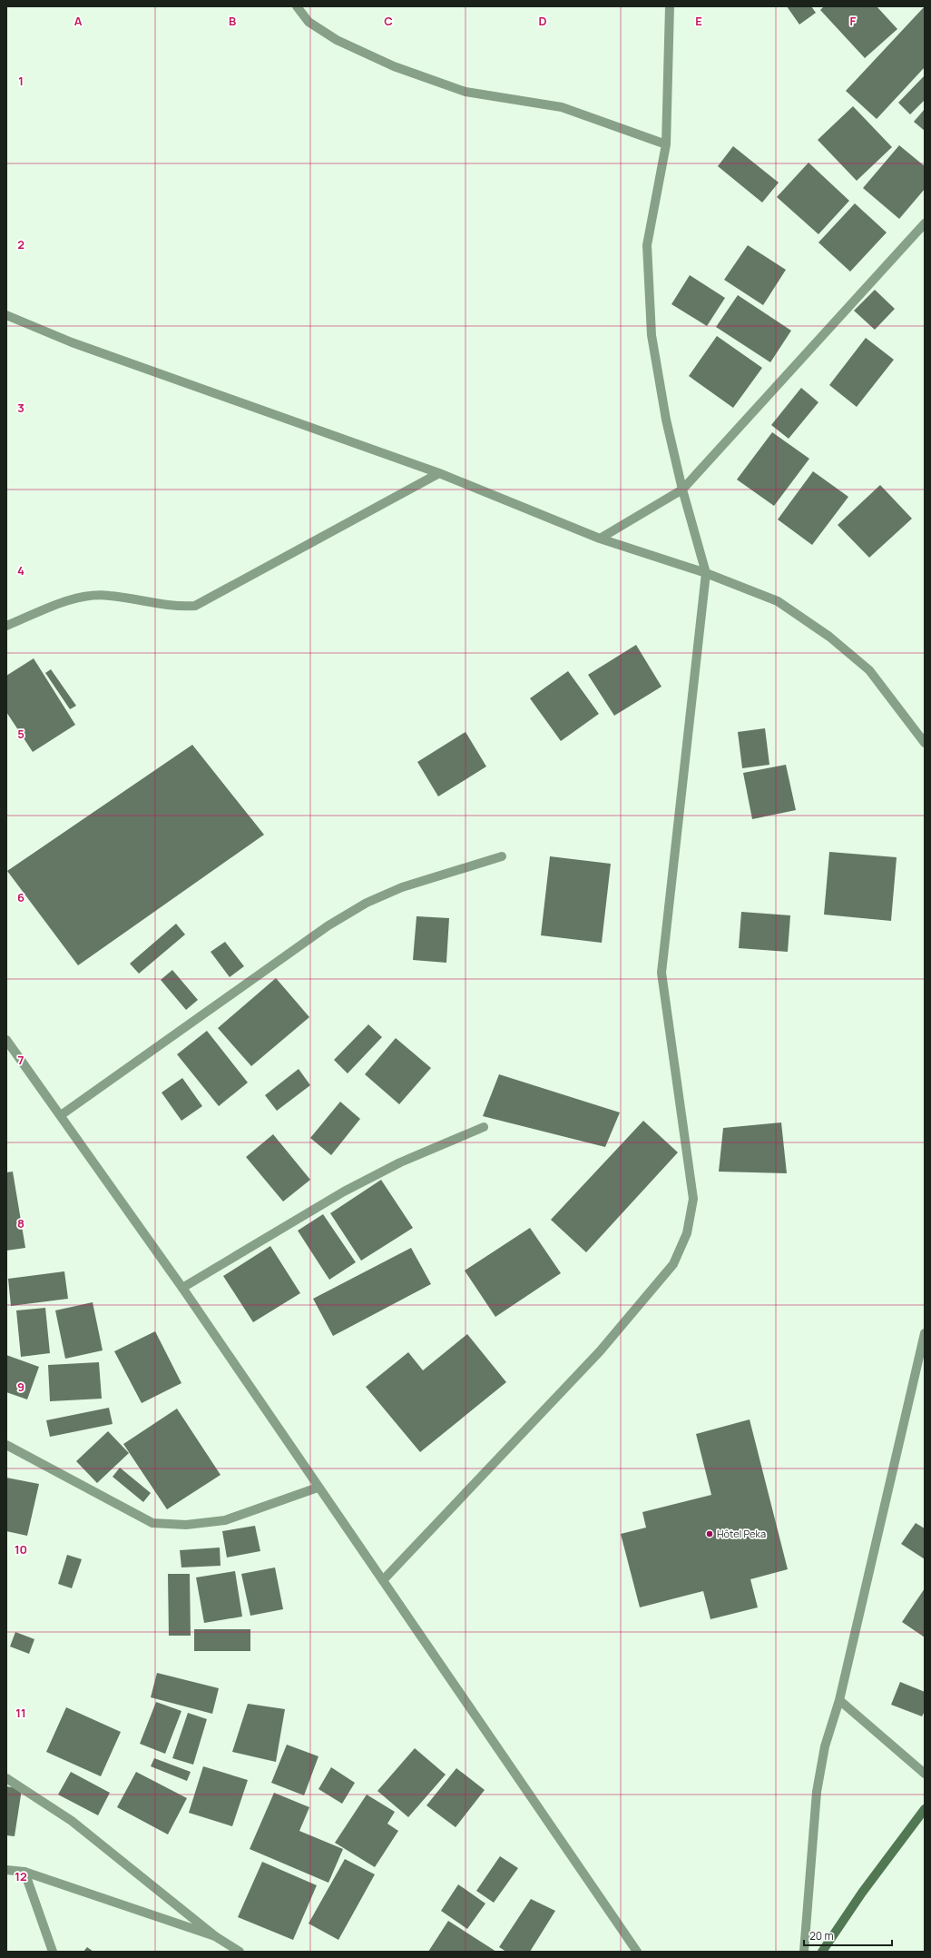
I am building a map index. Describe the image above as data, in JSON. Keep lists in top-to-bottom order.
{
  "places": ["Hôtel Peka"],
  "scale_bar": "20 m",
  "grid": {
    "columns": [
      "A",
      "B",
      "C",
      "D",
      "E",
      "F"
    ],
    "rows": [
      "1",
      "2",
      "3",
      "4",
      "5",
      "6",
      "7",
      "8",
      "9",
      "10",
      "11",
      "12"
    ]
  }
}
